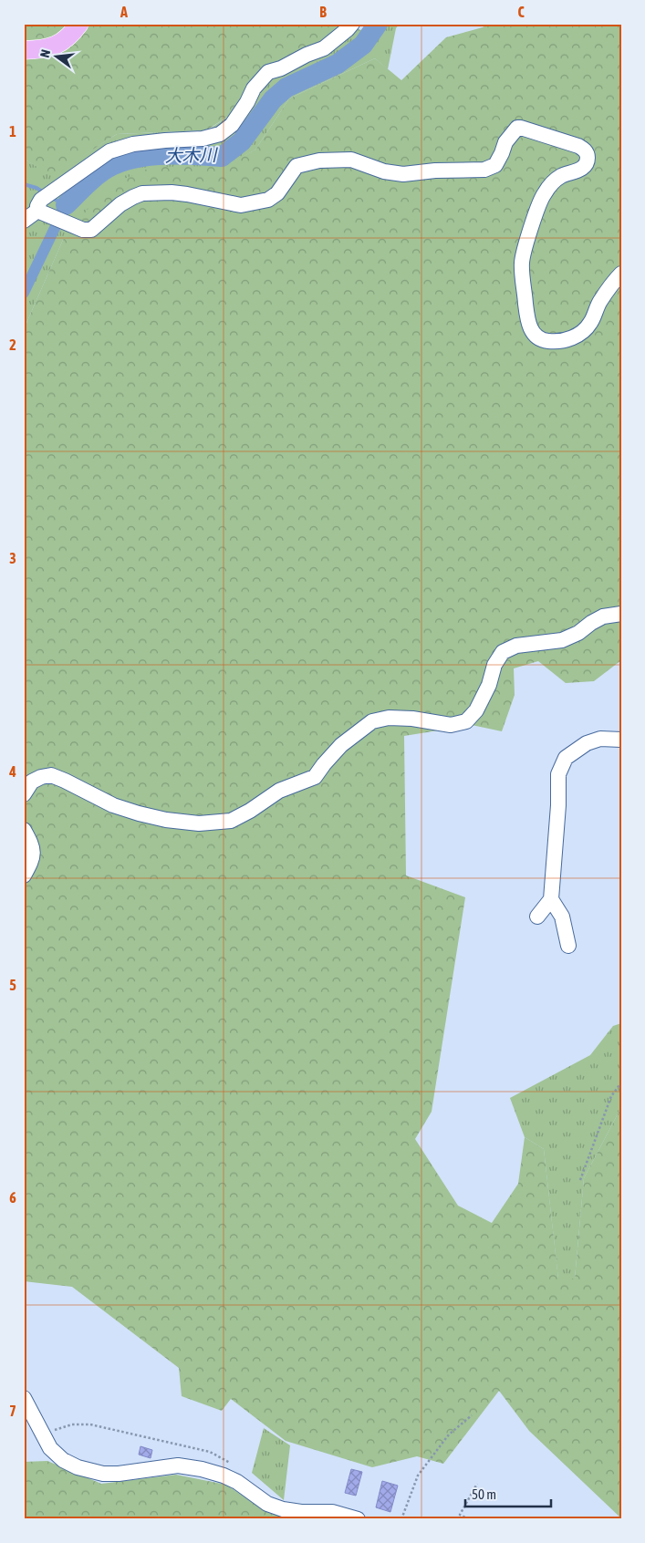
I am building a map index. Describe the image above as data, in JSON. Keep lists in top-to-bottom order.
{
  "water": ["大木川"],
  "scale_bar": "50 m",
  "north": "left",
  "grid": {
    "columns": ["A", "B", "C"],
    "rows": [
      "1",
      "2",
      "3",
      "4",
      "5",
      "6",
      "7"
    ]
  }
}
